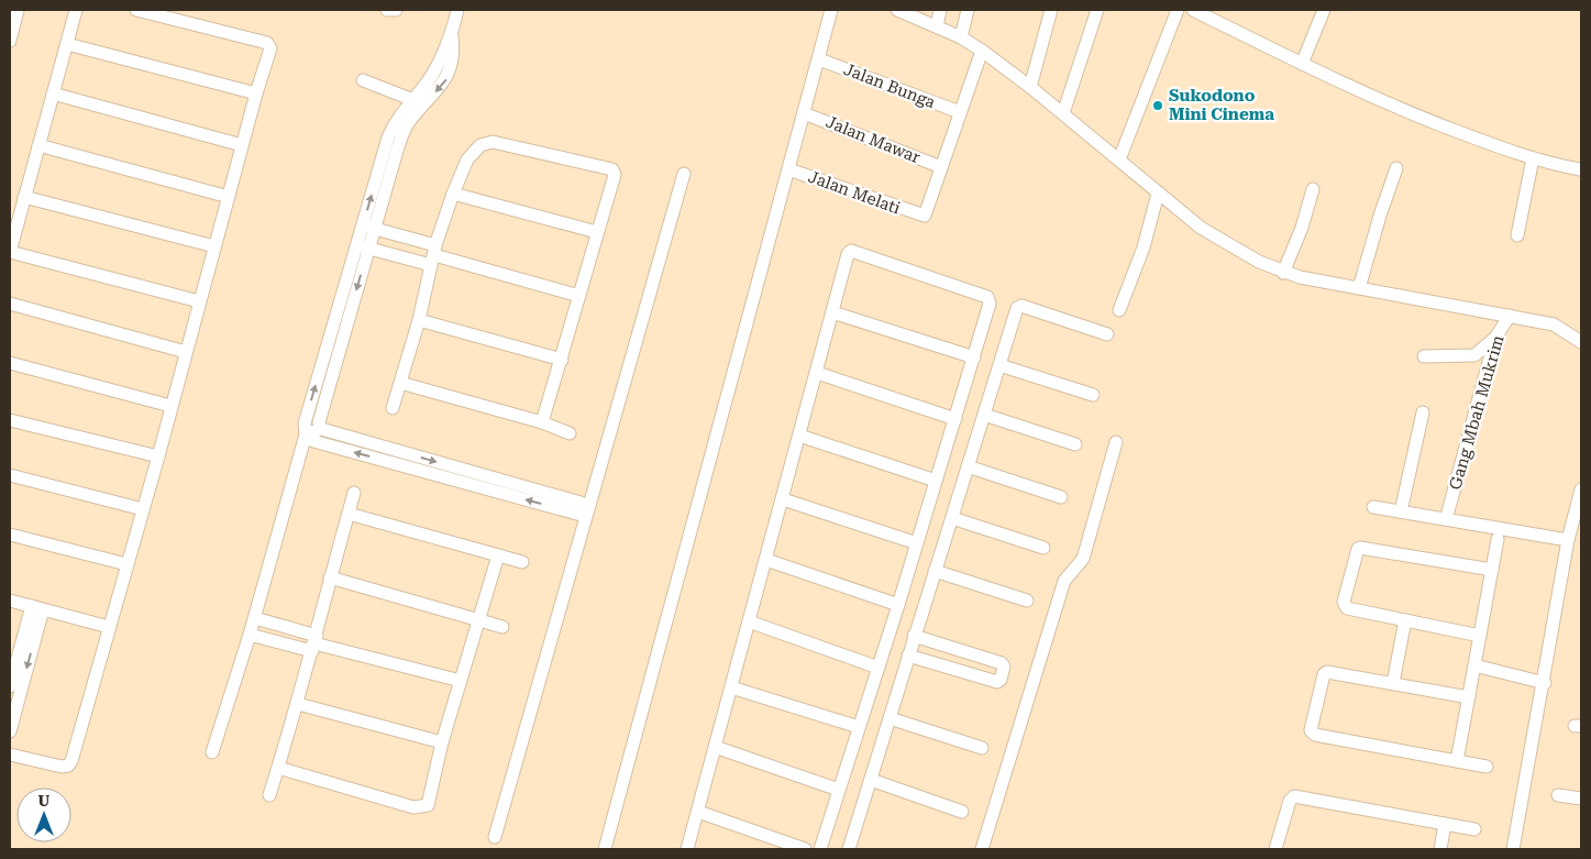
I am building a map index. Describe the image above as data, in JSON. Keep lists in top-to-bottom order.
{
  "streets": {
    "street": [
      "Jalan Bunga",
      "Jalan Mawar",
      "Jalan Melati",
      "Gang Mbah Mukrim"
    ]
  },
  "crossings": [
    ["Jalan Mawar", "Jalan Melati"]
  ],
  "places": ["Sukodono Mini Cinema"],
  "north": "top"
}
